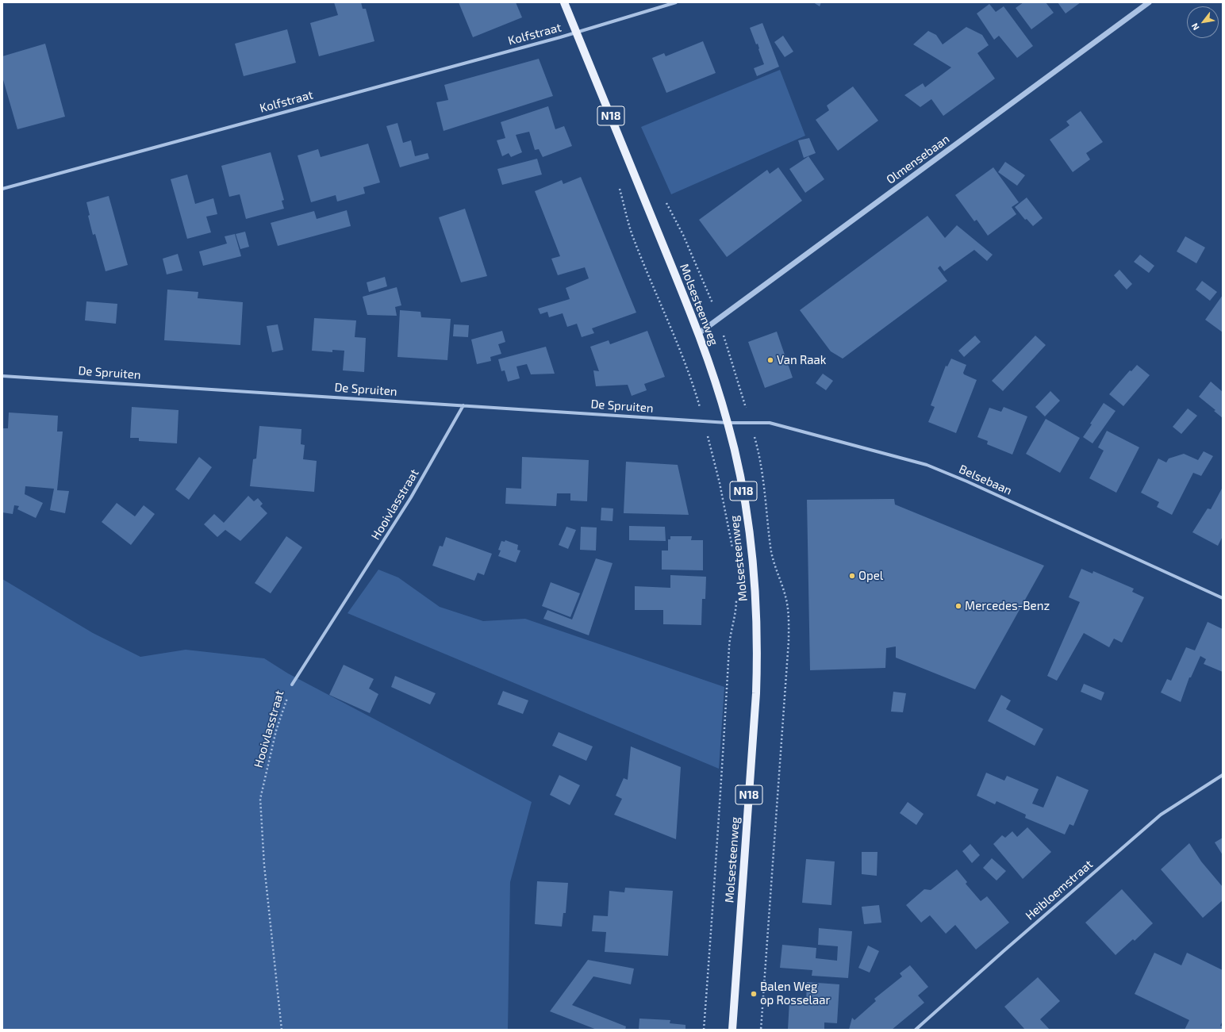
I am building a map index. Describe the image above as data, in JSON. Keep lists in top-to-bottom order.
{
  "streets": {
    "main road": ["N18", "Molsesteenweg"],
    "street": [
      "Kolfstraat",
      "Olmensebaan",
      "De Spruiten",
      "Belsebaan",
      "Hooivlasstraat",
      "Heibloemstraat"
    ]
  },
  "crossings": [
    ["Kolfstraat", "Molsesteenweg"],
    ["Olmensebaan", "Molsesteenweg"],
    ["Molsesteenweg", "De Spruiten"],
    ["Molsesteenweg", "Belsebaan"],
    ["De Spruiten", "Belsebaan"],
    ["De Spruiten", "Hooivlasstraat"]
  ],
  "places": [
    "Van Raak",
    "Opel",
    "Mercedes-Benz",
    "Balen Weg op Rosselaar"
  ],
  "north": "bottom left"
}
